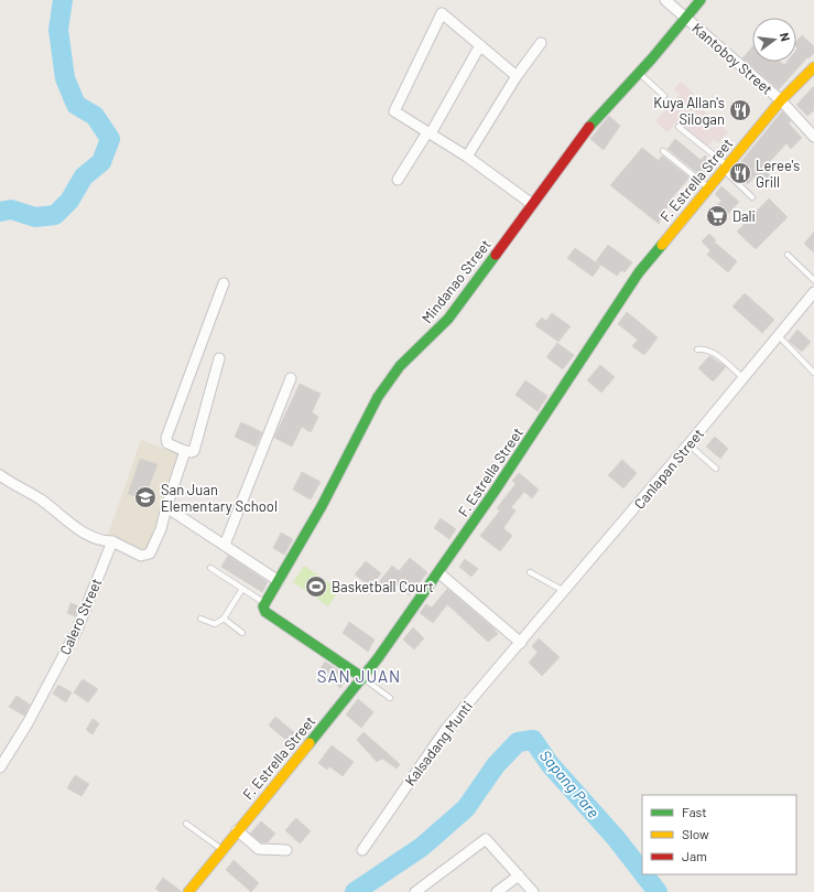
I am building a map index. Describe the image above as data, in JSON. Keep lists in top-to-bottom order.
{
  "streets": {
    "main road": ["F. Estrella Street", "Mindanao Street"],
    "street": [
      "Kantoboy Street",
      "Canlapan Street",
      "Calero Street",
      "Kalsadang Munti"
    ]
  },
  "crossings": [
    ["Kantoboy Street", "F. Estrella Street"],
    ["Kantoboy Street", "Mindanao Street"],
    ["Canlapan Street", "Kalsadang Munti"]
  ],
  "districts": ["SAN JUAN"],
  "water": ["Sapang Pare"],
  "places": {
    "restaurant": ["Kuya Allan's Silogan", "Leree's Grill"],
    "supermarket": ["Dali"],
    "school or university": ["San Juan Elementary School"],
    "sports": ["Basketball Court"]
  },
  "legend": ["Fast", "Slow", "Jam"],
  "north": "right"
}
